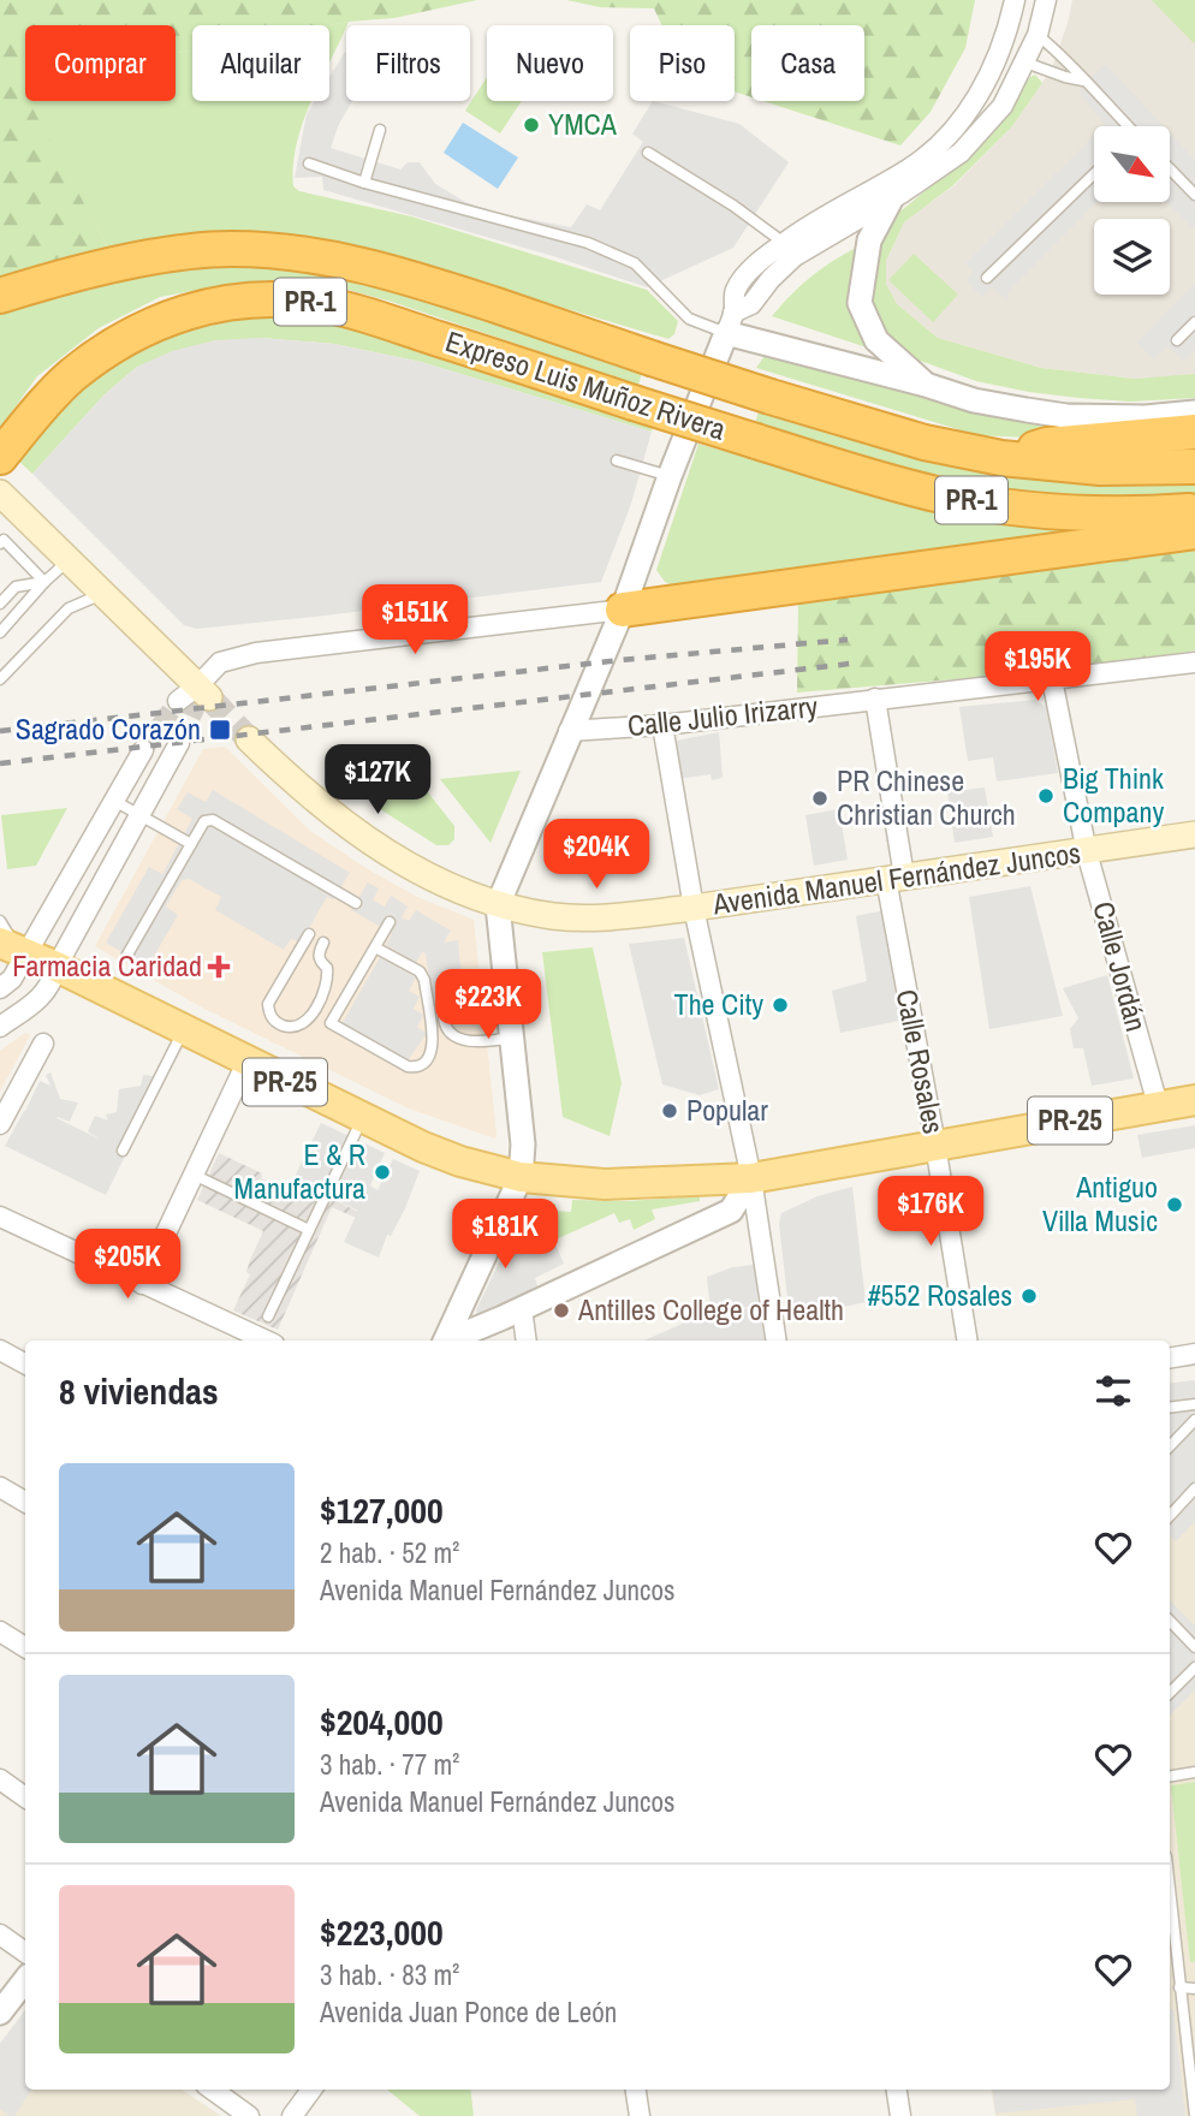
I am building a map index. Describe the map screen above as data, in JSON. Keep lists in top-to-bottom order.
{
  "streets": {
    "highway": ["PR-1", "Expreso Luis Muñoz Rivera"],
    "main road": ["Avenida Manuel Fernández Juncos", "PR-25"],
    "street": ["Calle Julio Irizarry", "Calle Jordán", "Calle Rosales"]
  },
  "crossings": [
    ["Calle Julio Irizarry", "Calle Jordán"],
    ["Calle Julio Irizarry", "Calle Rosales"],
    ["Avenida Manuel Fernández Juncos", "Calle Jordán"],
    ["Avenida Manuel Fernández Juncos", "Calle Rosales"],
    ["Calle Jordán", "PR-25"],
    ["Calle Rosales", "PR-25"]
  ],
  "places": {
    "other": [
      "YMCA",
      "Big Think Company",
      "PR Chinese Christian Church",
      "The City",
      "Popular",
      "E & R Manufactura",
      "Antiguo Villa Music",
      "#552 Rosales",
      "Antilles College of Health"
    ],
    "transit": ["Sagrado Corazón"],
    "health": ["Farmacia Caridad"]
  },
  "north": "bottom right",
  "page": {
    "chip": [
      "Comprar",
      "Alquilar",
      "Filtros",
      "Nuevo",
      "Piso",
      "Casa"
    ],
    "price": [
      "$151K",
      "$195K",
      "$127K",
      "$204K",
      "$223K",
      "$176K",
      "$181K",
      "$205K"
    ],
    "heading": "8 viviendas",
    "list": [
      {
        "name": "$127,000",
        "note": "2 hab. · 52 m² · Avenida Manuel Fernández Juncos"
      },
      {
        "name": "$204,000",
        "note": "3 hab. · 77 m² · Avenida Manuel Fernández Juncos"
      },
      {
        "name": "$223,000",
        "note": "3 hab. · 83 m² · Avenida Juan Ponce de León"
      }
    ]
  }
}
